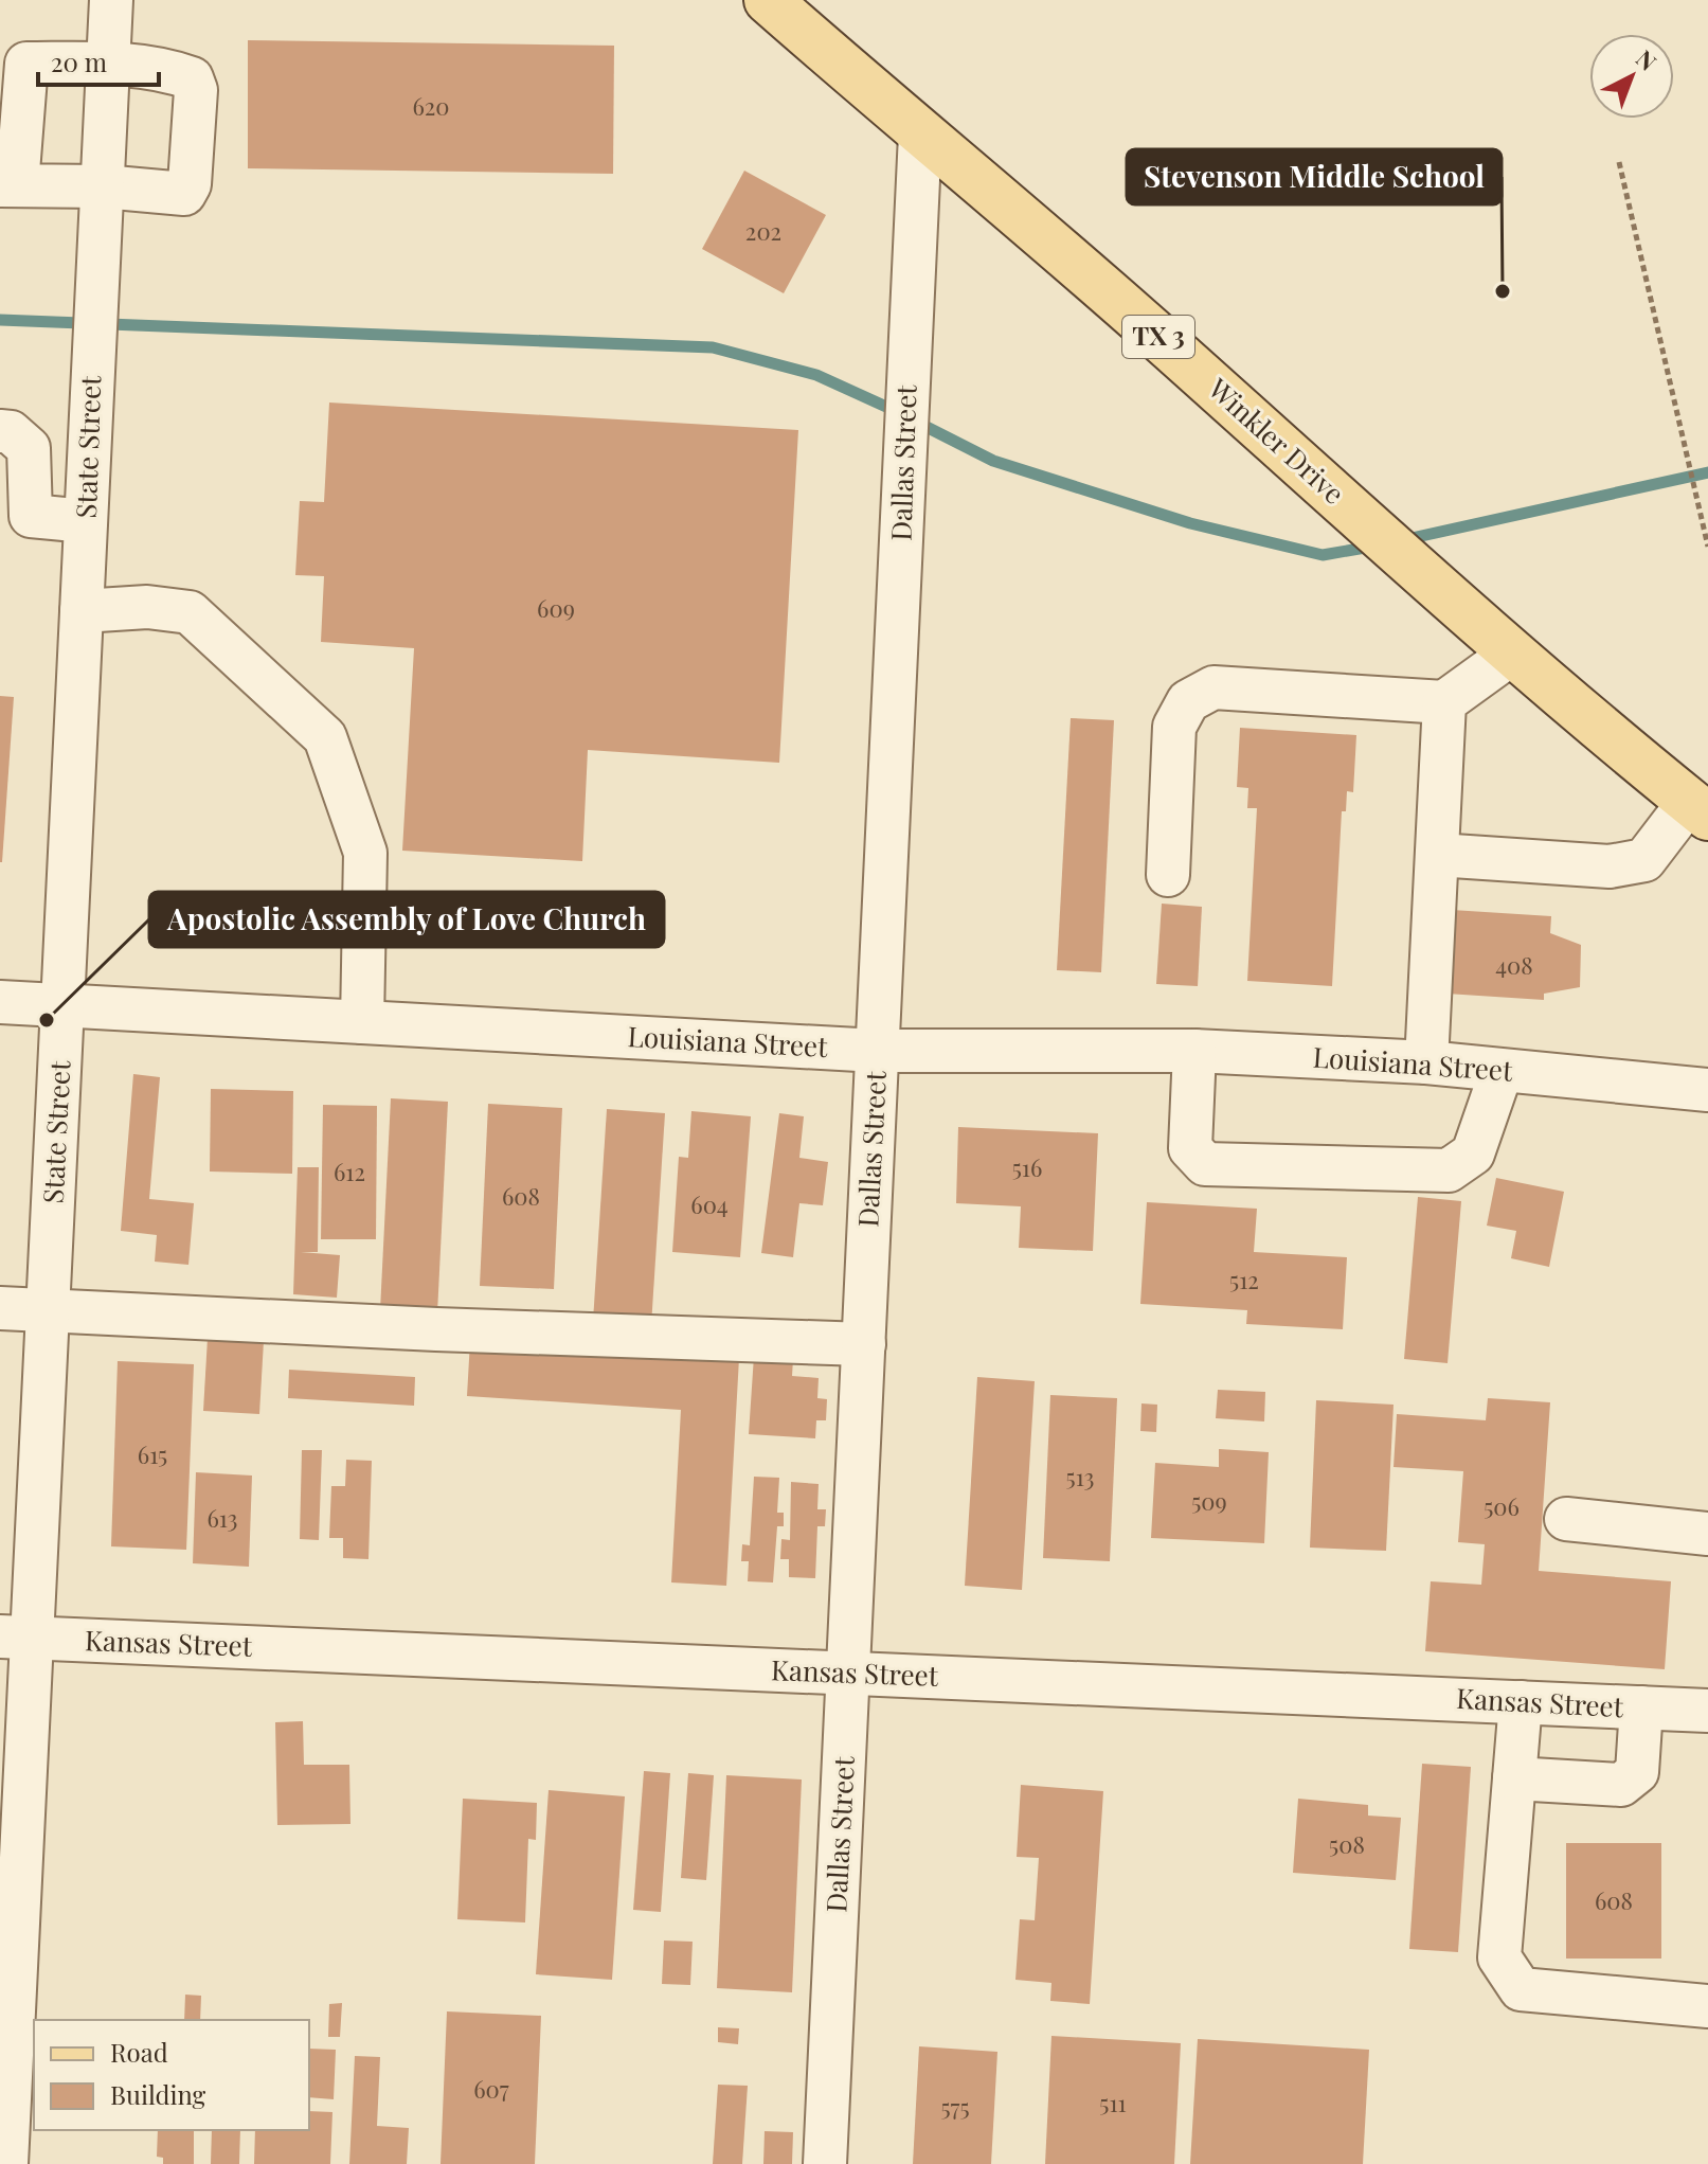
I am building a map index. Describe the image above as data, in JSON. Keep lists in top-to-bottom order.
{
  "streets": {
    "main road": ["TX 3", "Winkler Drive"],
    "street": [
      "State Street",
      "Dallas Street",
      "Louisiana Street",
      "Kansas Street"
    ]
  },
  "crossings": [
    ["Winkler Drive", "Dallas Street"],
    ["State Street", "Louisiana Street"],
    ["State Street", "Kansas Street"],
    ["Dallas Street", "Louisiana Street"],
    ["Dallas Street", "Kansas Street"]
  ],
  "places": ["Stevenson Middle School", "Apostolic Assembly of Love Church"],
  "house_numbers": [
    "620",
    "202",
    "609",
    "408",
    "516",
    "612",
    "608",
    "604",
    "512",
    "615",
    "513",
    "509",
    "506",
    "613",
    "508",
    "608",
    "607",
    "511",
    "575"
  ],
  "legend": ["Road", "Building"],
  "scale_bar": "20 m",
  "north": "top right"
}
